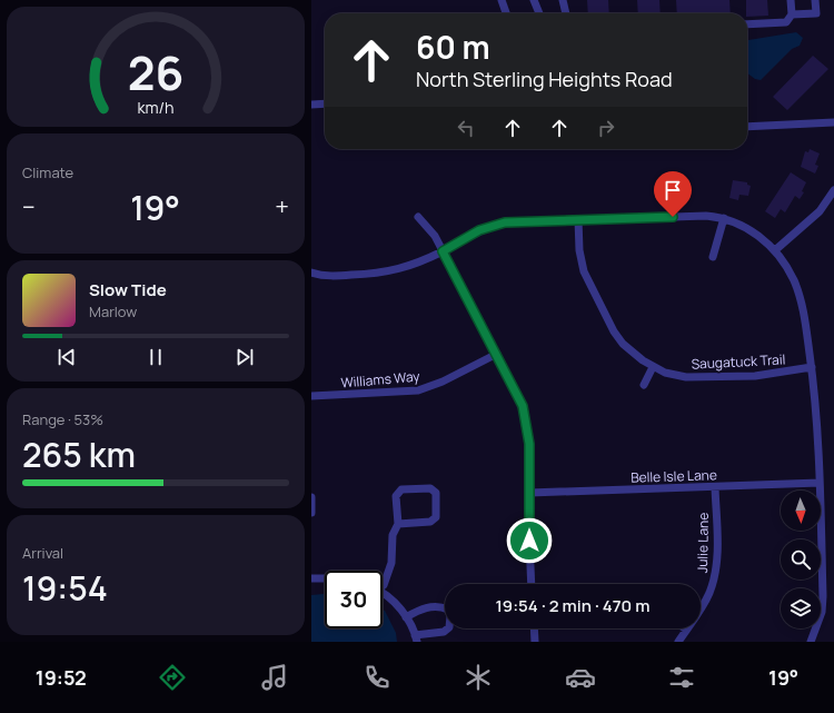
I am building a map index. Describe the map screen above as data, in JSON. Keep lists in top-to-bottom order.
{
  "streets": {
    "street": [
      "Saugatuck Trail",
      "Williams Way",
      "Belle Isle Lane",
      "Julie Lane"
    ]
  },
  "crossings": [
    ["Belle Isle Lane", "Julie Lane"]
  ],
  "north": "bottom",
  "page": {
    "turn": ["60 m", "North Sterling Heights Road"],
    "tile": [
      "Climate",
      ["Range · 53%", "265 km"],
      ["Arrival", "19:54"]
    ],
    "heat": ["−", "19°", "+"],
    "song": ["Slow Tide", "Marlow"],
    "limit": "30",
    "trip": "19:54 · 2 min · 470 m",
    "tabs": ["19:52", "19°"],
    "gauge": ["26", "km/h"]
  }
}
